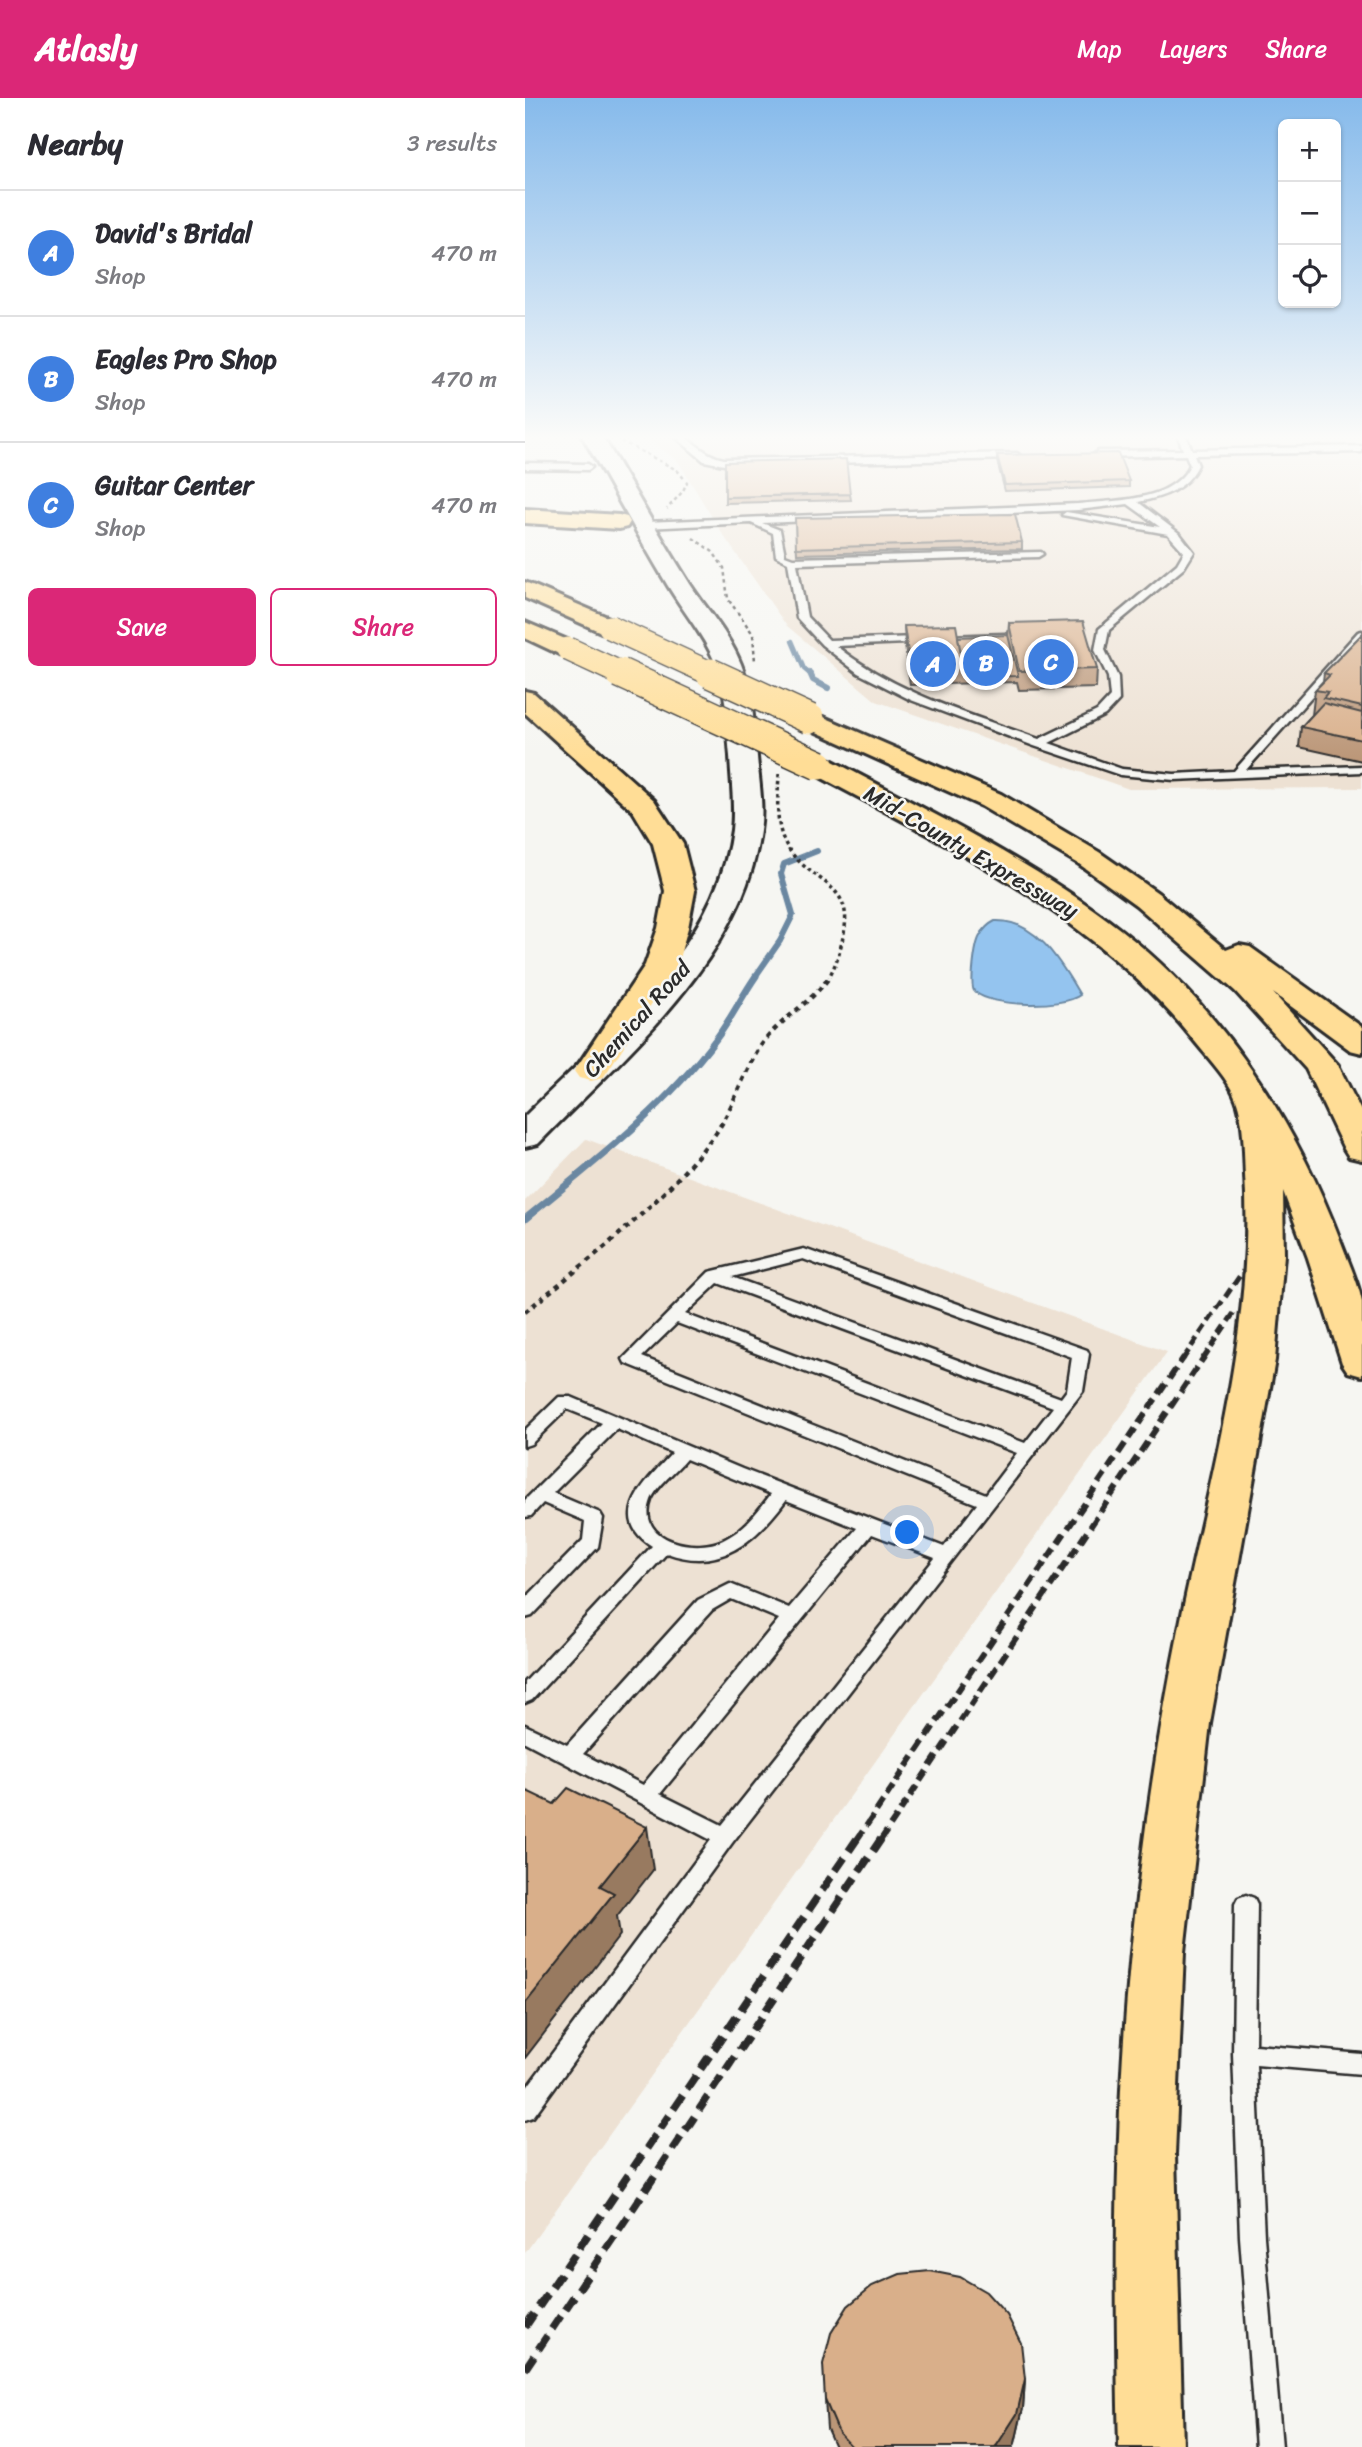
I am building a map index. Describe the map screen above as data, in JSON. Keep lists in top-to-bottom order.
{
  "streets": {
    "highway": ["Mid-County Expressway"],
    "main road": ["Chemical Road"]
  },
  "page": {
    "header": "Atlasly",
    "nav": ["Map", "Layers", "Share"],
    "heading": ["Nearby", "3 results"],
    "map_buttons": ["+", "−"],
    "list": [
      {
        "mark": "A",
        "name": "David's Bridal",
        "note": "Shop",
        "value": "470 m"
      },
      {
        "mark": "B",
        "name": "Eagles Pro Shop",
        "note": "Shop",
        "value": "470 m"
      },
      {
        "mark": "C",
        "name": "Guitar Center",
        "note": "Shop",
        "value": "470 m"
      }
    ],
    "buttons": ["Save", "Share"],
    "pins": ["C", "B", "A"]
  }
}
